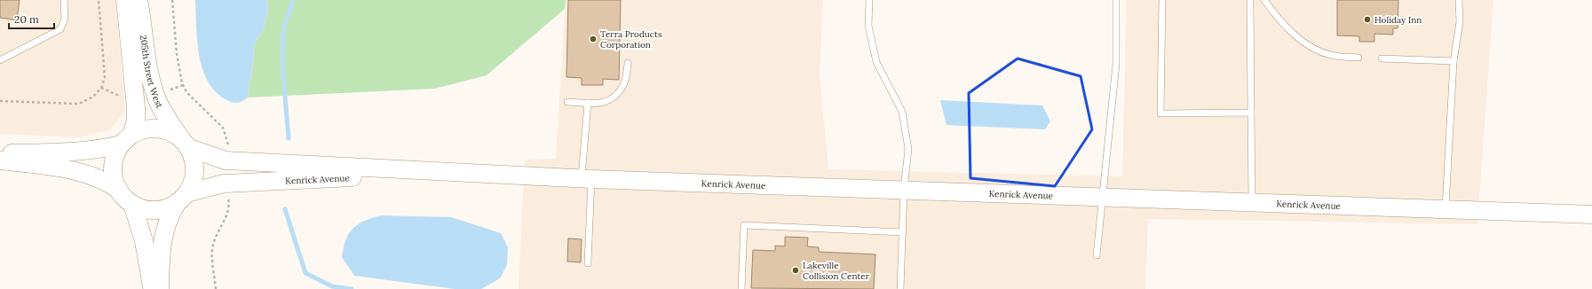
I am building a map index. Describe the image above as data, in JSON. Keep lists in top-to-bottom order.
{
  "streets": {
    "street": ["205th Street West", "Kenrick Avenue"]
  },
  "crossings": [
    ["205th Street West", "Kenrick Avenue"]
  ],
  "places": ["Holiday Inn", "Terra Products Corporation", "Lakeville Collision Center"],
  "scale_bar": "20 m"
}
